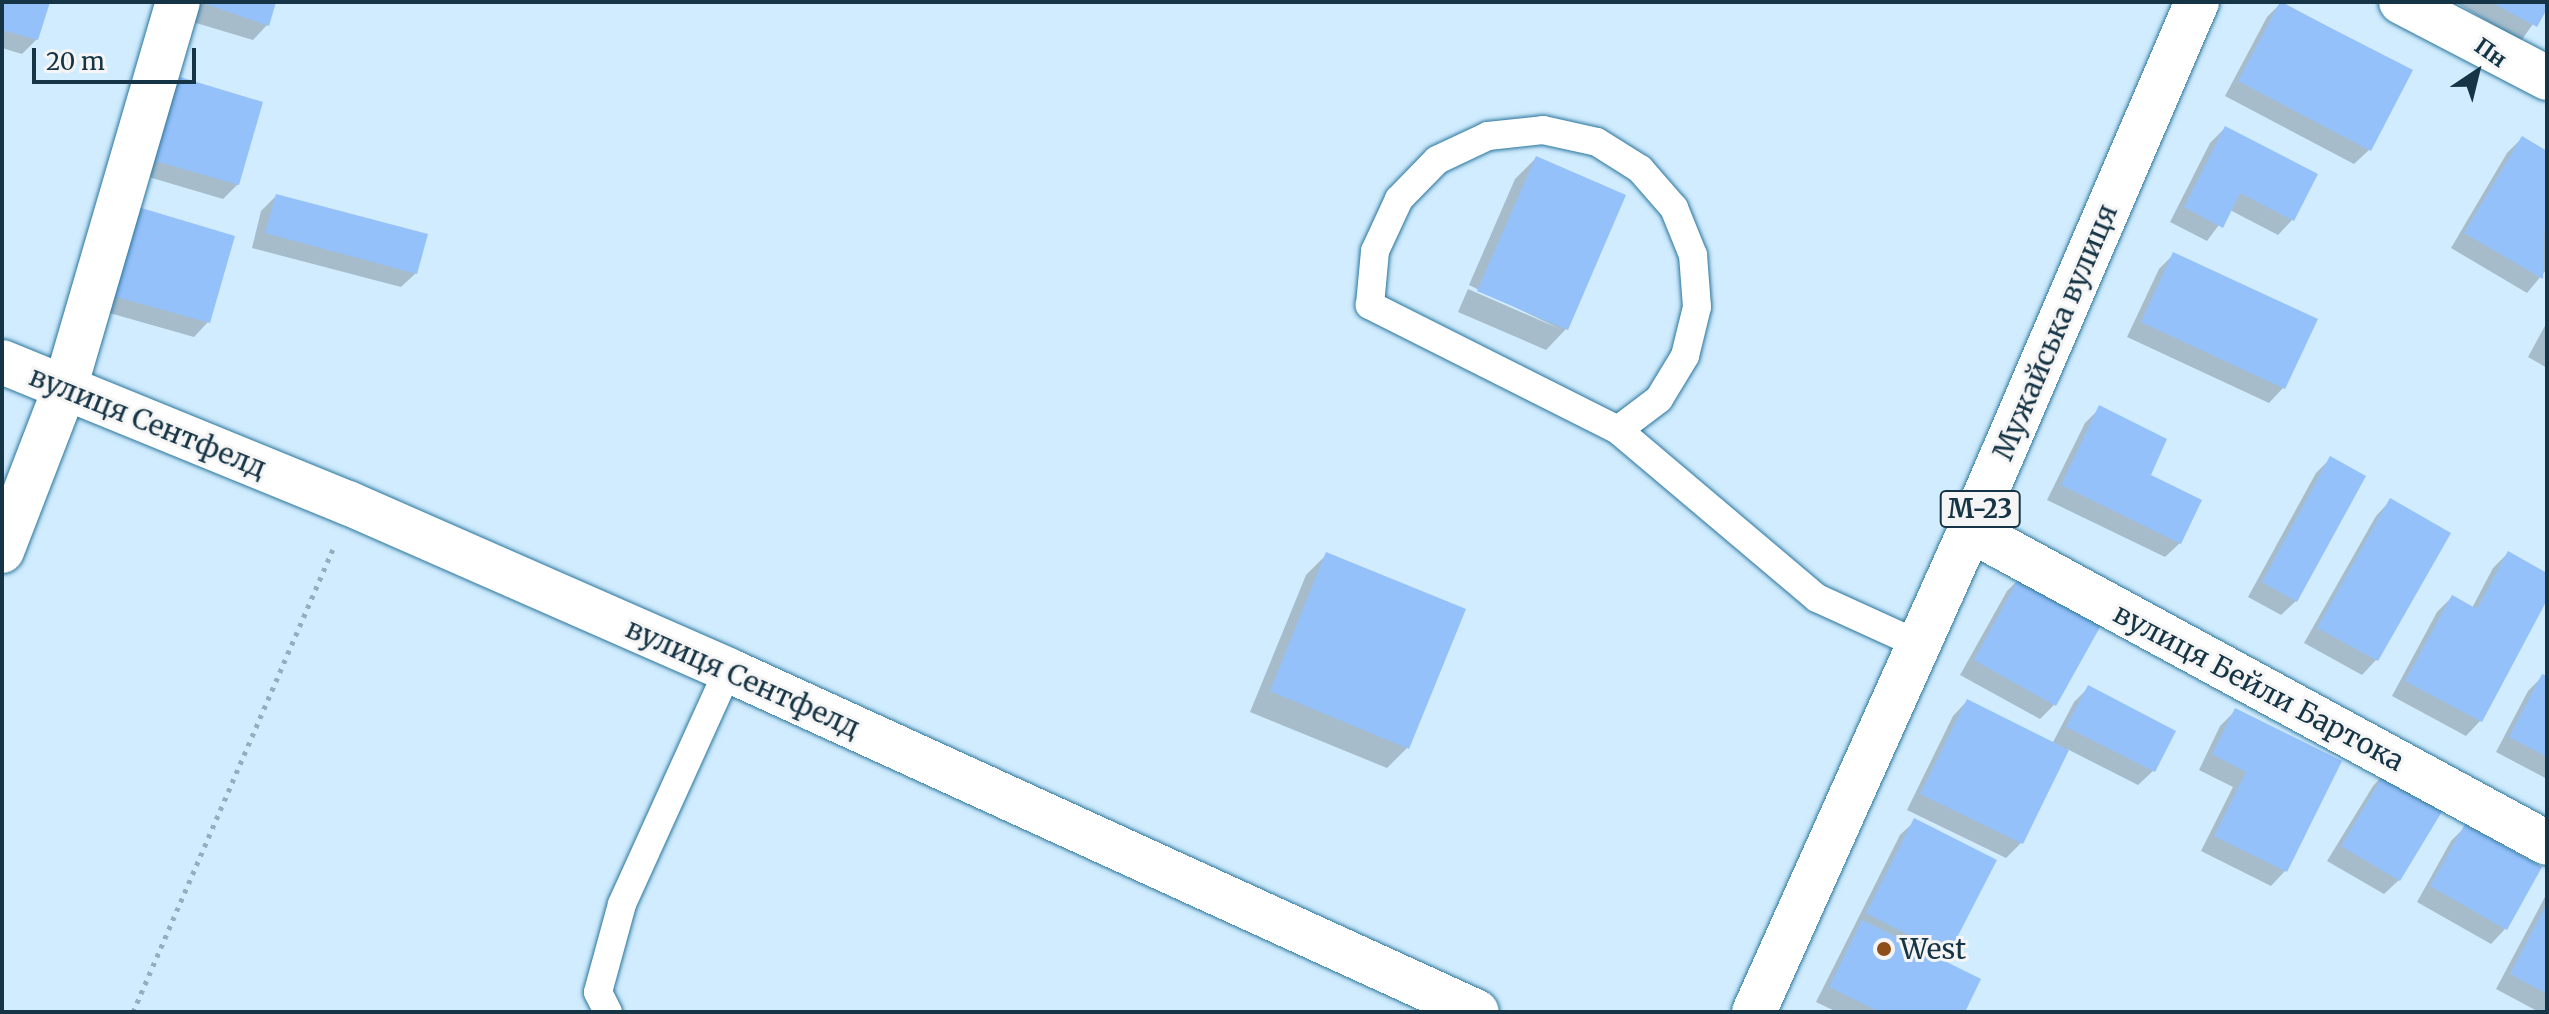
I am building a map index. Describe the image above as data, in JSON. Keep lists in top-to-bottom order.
{
  "streets": {
    "main road": [
      "Мужайська вулиця",
      "вулиця Сентфелд",
      "М-23",
      "вулиця Бейли Бартока"
    ]
  },
  "crossings": [
    ["Мужайська вулиця", "вулиця Бейли Бартока"]
  ],
  "places": ["West"],
  "scale_bar": "20 m",
  "north": "top right"
}
